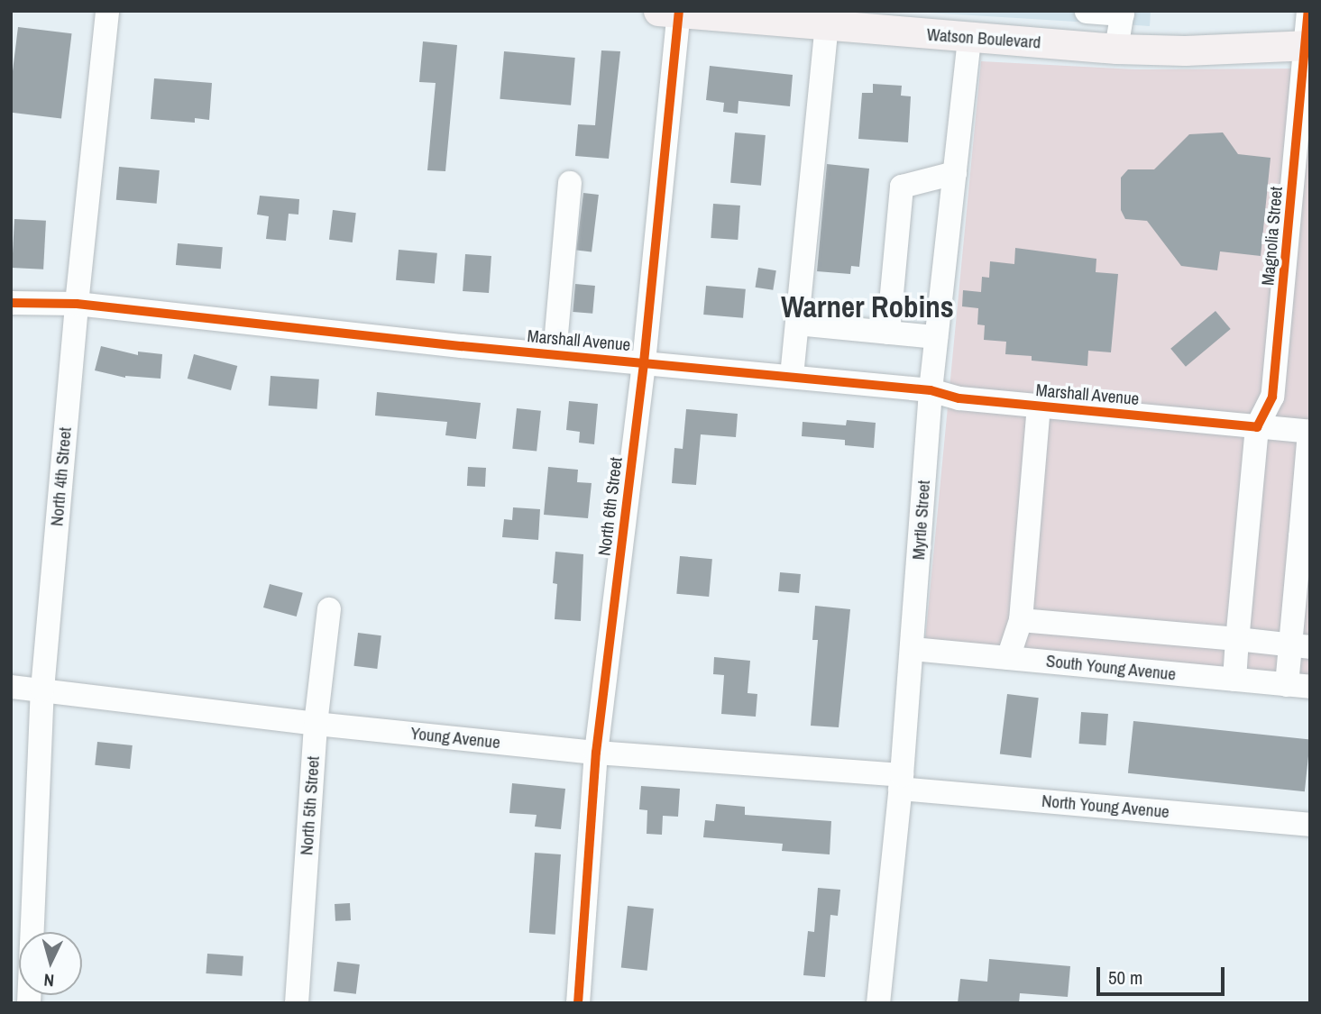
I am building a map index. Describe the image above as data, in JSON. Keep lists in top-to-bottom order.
{
  "streets": {
    "main road": ["Watson Boulevard"],
    "street": [
      "Magnolia Street",
      "Marshall Avenue",
      "North 4th Street",
      "North 6th Street",
      "Myrtle Street",
      "South Young Avenue",
      "Young Avenue",
      "North 5th Street",
      "North Young Avenue"
    ]
  },
  "crossings": [
    ["Watson Boulevard", "Magnolia Street"],
    ["Watson Boulevard", "North 6th Street"],
    ["Watson Boulevard", "Myrtle Street"],
    ["Magnolia Street", "Marshall Avenue"],
    ["Marshall Avenue", "North 4th Street"],
    ["Marshall Avenue", "North 6th Street"],
    ["Marshall Avenue", "Myrtle Street"],
    ["North 4th Street", "Young Avenue"],
    ["North 6th Street", "Young Avenue"],
    ["Myrtle Street", "South Young Avenue"],
    ["Myrtle Street", "Young Avenue"],
    ["Myrtle Street", "North Young Avenue"],
    ["Young Avenue", "North 5th Street"],
    ["Young Avenue", "North Young Avenue"]
  ],
  "districts": ["Warner Robins"],
  "scale_bar": "50 m",
  "north": "bottom"
}
